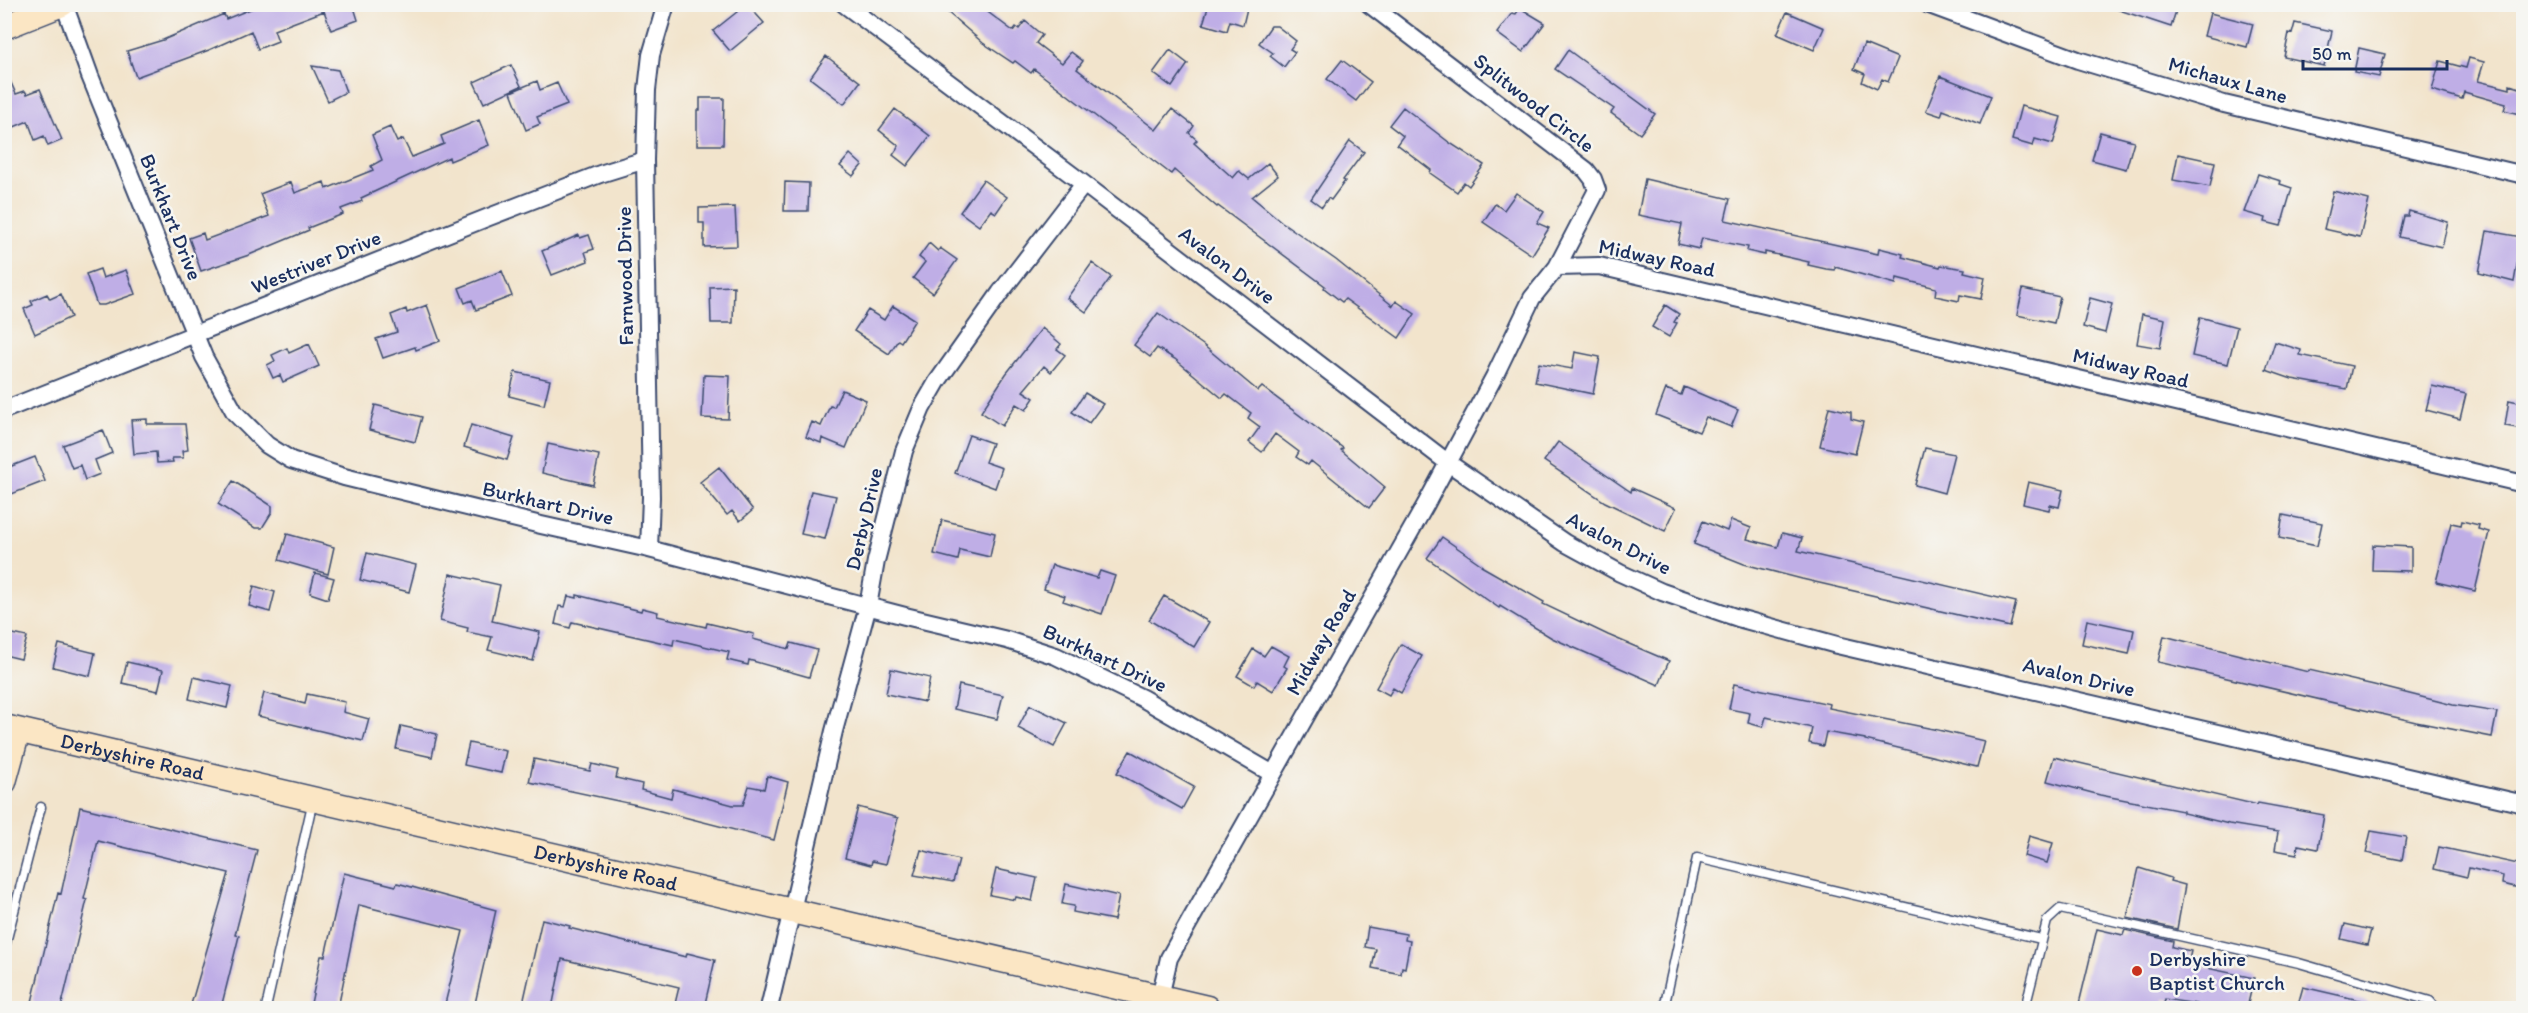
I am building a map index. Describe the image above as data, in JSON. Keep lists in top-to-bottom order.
{
  "streets": {
    "street": [
      "Michaux Lane",
      "Splitwood Circle",
      "Burkhart Drive",
      "Midway Road",
      "Westriver Drive",
      "Avalon Drive",
      "Farnwood Drive",
      "Derby Drive",
      "Derbyshire Road"
    ]
  },
  "crossings": [
    ["Splitwood Circle", "Midway Road"],
    ["Burkhart Drive", "Midway Road"],
    ["Burkhart Drive", "Westriver Drive"],
    ["Burkhart Drive", "Farnwood Drive"],
    ["Burkhart Drive", "Derby Drive"],
    ["Midway Road", "Avalon Drive"],
    ["Midway Road", "Derbyshire Road"],
    ["Westriver Drive", "Farnwood Drive"],
    ["Avalon Drive", "Derby Drive"],
    ["Derby Drive", "Derbyshire Road"]
  ],
  "places": ["Derbyshire Baptist Church"],
  "scale_bar": "50 m"
}
